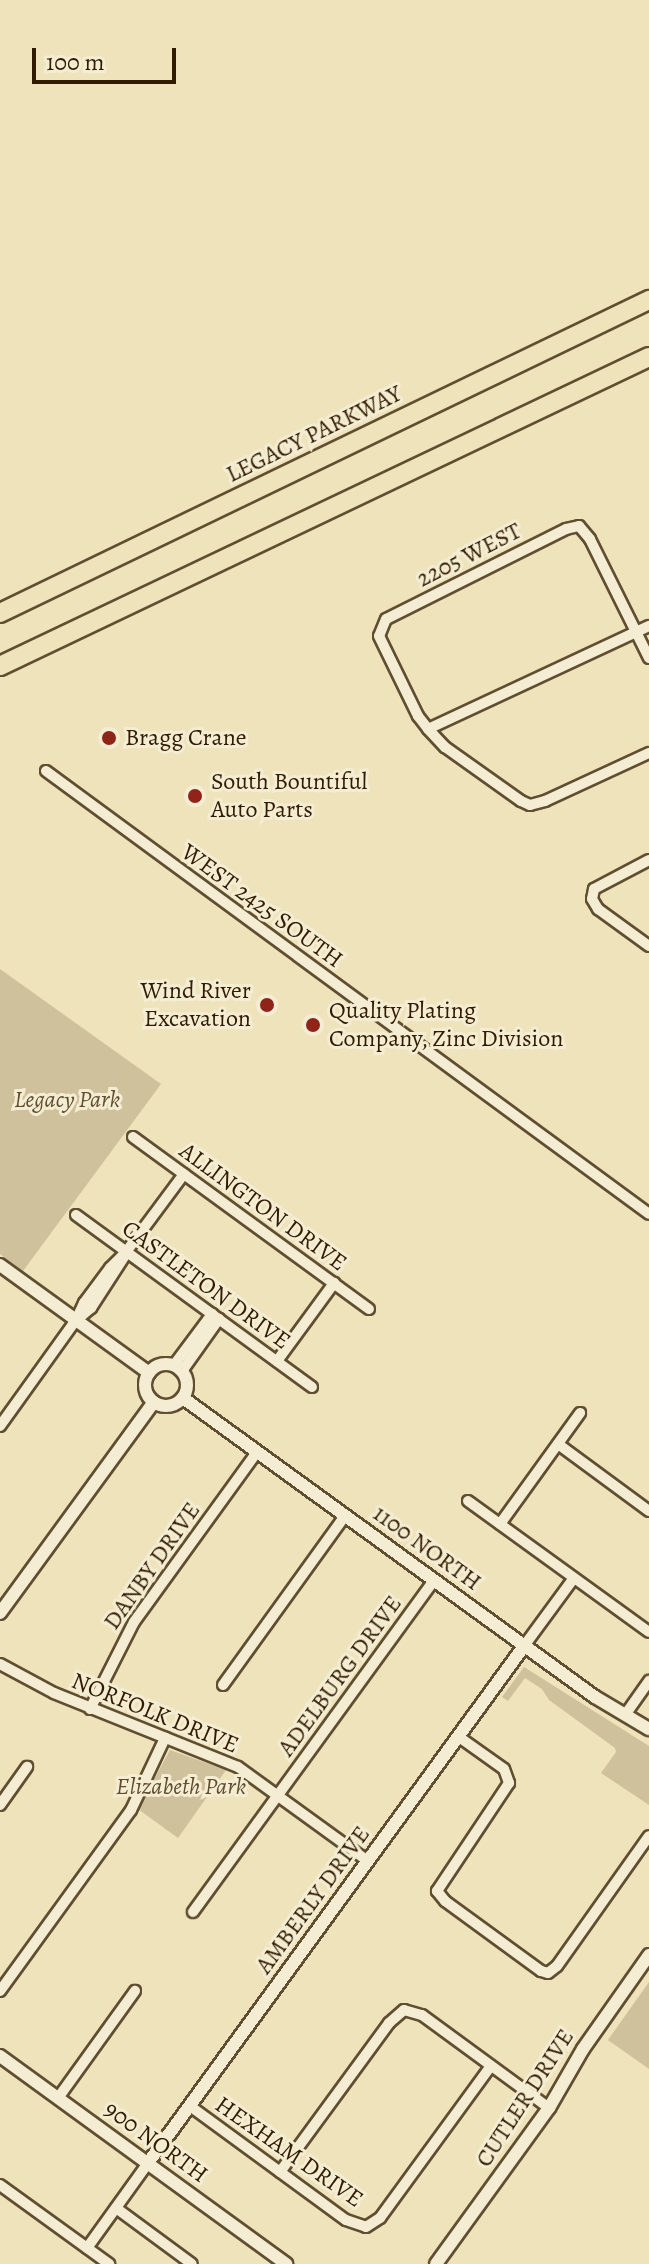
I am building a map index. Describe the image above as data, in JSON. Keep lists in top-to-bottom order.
{
  "streets": {
    "highway": ["LEGACY PARKWAY"],
    "street": [
      "2205 WEST",
      "WEST 2425 SOUTH",
      "ALLINGTON DRIVE",
      "CASTLETON DRIVE",
      "1100 NORTH",
      "DANBY DRIVE",
      "ADELBURG DRIVE",
      "NORFOLK DRIVE",
      "AMBERLY DRIVE",
      "CUTLER DRIVE",
      "900 NORTH",
      "HEXHAM DRIVE"
    ]
  },
  "crossings": [
    ["1100 NORTH", "DANBY DRIVE"],
    ["1100 NORTH", "ADELBURG DRIVE"],
    ["1100 NORTH", "AMBERLY DRIVE"],
    ["DANBY DRIVE", "NORFOLK DRIVE"],
    ["ADELBURG DRIVE", "NORFOLK DRIVE"],
    ["NORFOLK DRIVE", "AMBERLY DRIVE"],
    ["AMBERLY DRIVE", "900 NORTH"],
    ["AMBERLY DRIVE", "HEXHAM DRIVE"]
  ],
  "parks": ["Legacy Park", "Elizabeth Park"],
  "places": [
    "Bragg Crane",
    "South Bountiful Auto Parts",
    "Wind River Excavation",
    "Quality Plating Company, Zinc Division"
  ],
  "scale_bar": "100 m"
}
